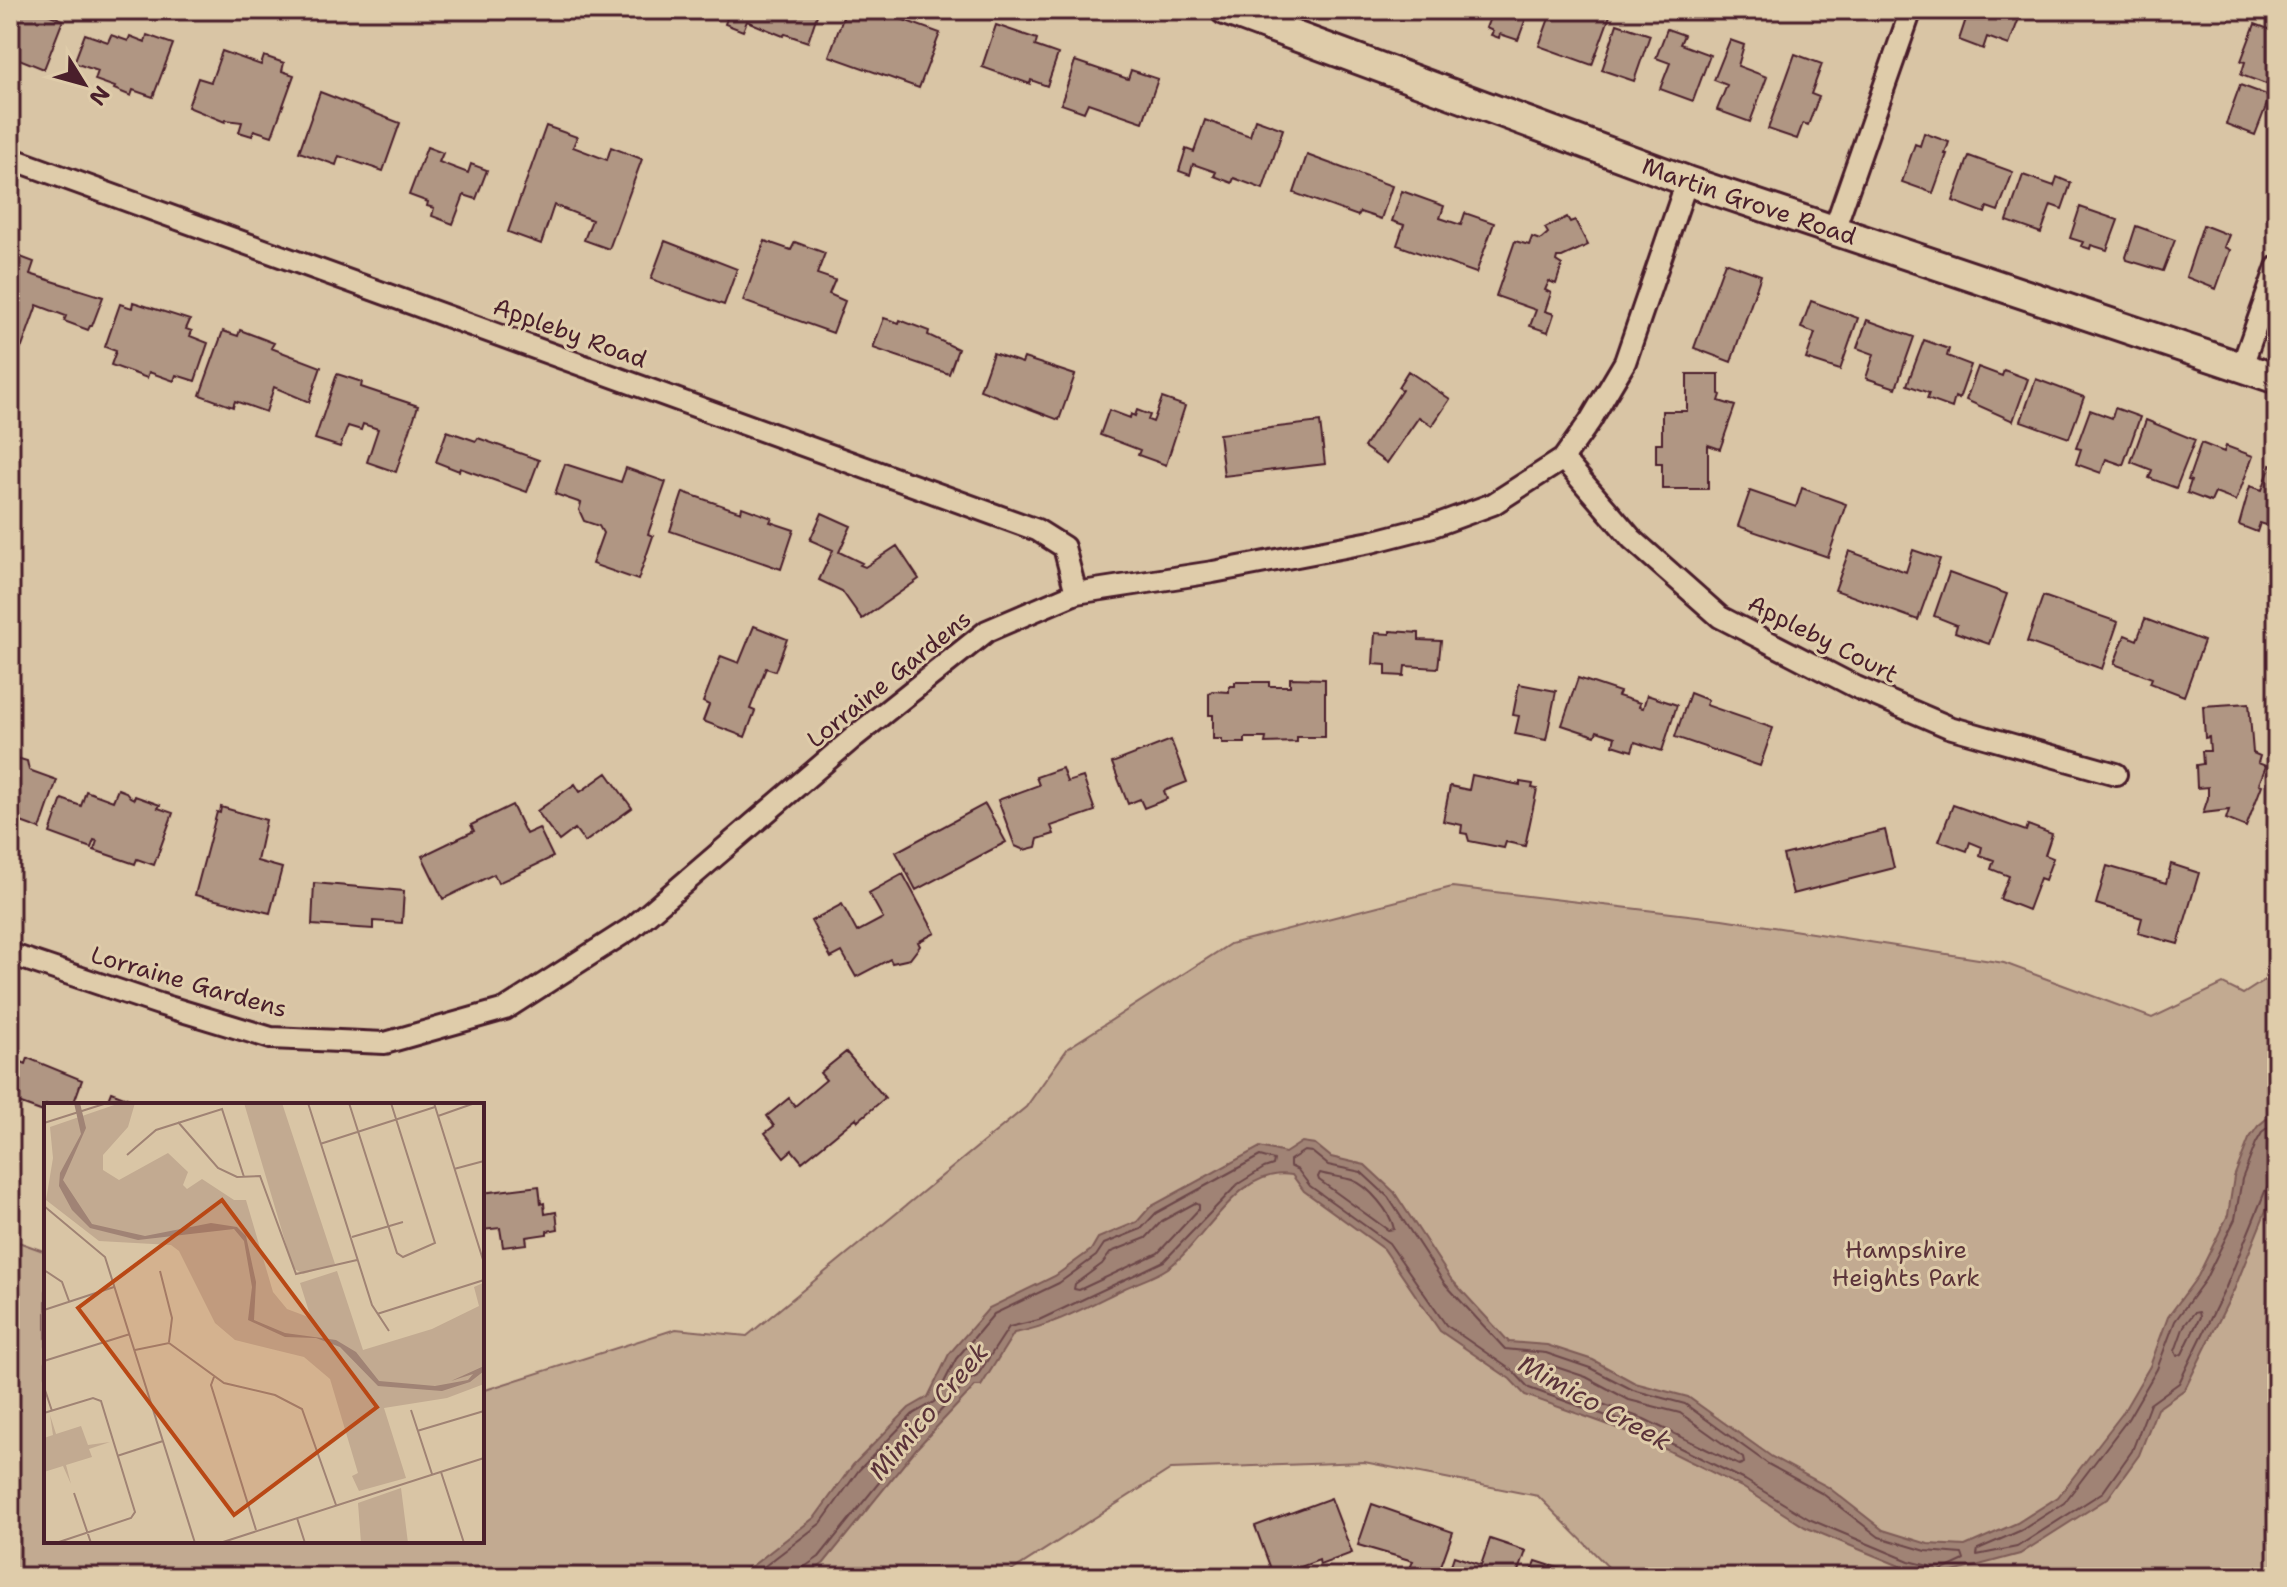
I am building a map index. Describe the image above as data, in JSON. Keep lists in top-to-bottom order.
{
  "streets": {
    "main road": ["Martin Grove Road"],
    "street": ["Appleby Road", "Appleby Court", "Lorraine Gardens"]
  },
  "crossings": [
    ["Martin Grove Road", "Lorraine Gardens"],
    ["Appleby Road", "Lorraine Gardens"],
    ["Appleby Court", "Lorraine Gardens"]
  ],
  "water": ["Mimico Creek"],
  "parks": ["Hampshire Heights Park"],
  "north": "bottom right"
}
